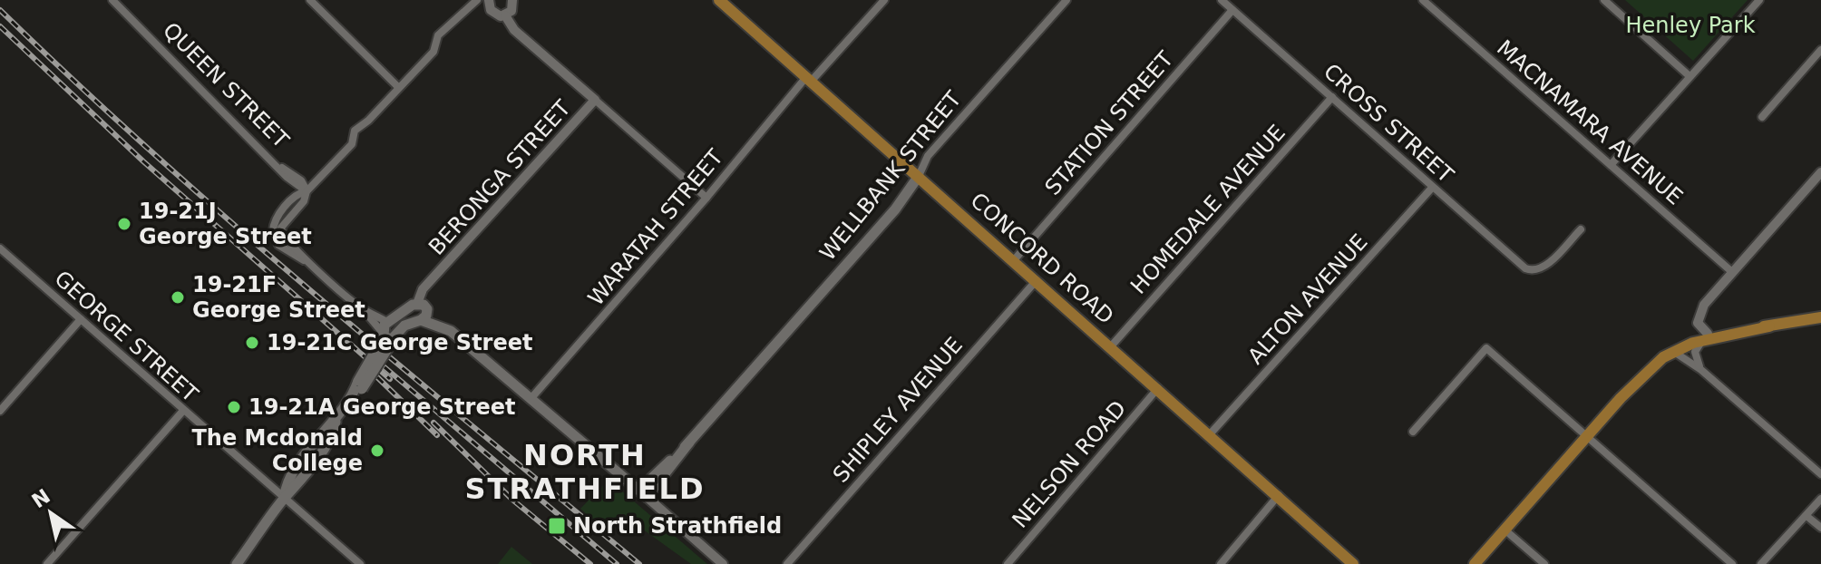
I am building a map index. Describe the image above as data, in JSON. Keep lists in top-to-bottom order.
{
  "streets": {
    "main road": ["WELLBANK STREET", "CONCORD ROAD"],
    "street": [
      "QUEEN STREET",
      "MACNAMARA AVENUE",
      "STATION STREET",
      "CROSS STREET",
      "BERONGA STREET",
      "HOMEDALE AVENUE",
      "WARATAH STREET",
      "ALTON AVENUE",
      "GEORGE STREET",
      "SHIPLEY AVENUE",
      "NELSON ROAD"
    ]
  },
  "crossings": [
    ["STATION STREET", "CROSS STREET"],
    ["STATION STREET", "CONCORD ROAD"],
    ["CROSS STREET", "HOMEDALE AVENUE"],
    ["CROSS STREET", "ALTON AVENUE"],
    ["WELLBANK STREET", "CONCORD ROAD"],
    ["HOMEDALE AVENUE", "CONCORD ROAD"],
    ["WARATAH STREET", "CONCORD ROAD"],
    ["CONCORD ROAD", "ALTON AVENUE"],
    ["CONCORD ROAD", "SHIPLEY AVENUE"],
    ["CONCORD ROAD", "NELSON ROAD"]
  ],
  "districts": ["NORTH STRATHFIELD"],
  "parks": ["Henley Park"],
  "places": {
    "other": [
      "19-21J George Street",
      "19-21F George Street",
      "19-21C George Street",
      "19-21A George Street",
      "The Mcdonald College"
    ],
    "transit": ["North Strathfield"]
  },
  "north": "top left"
}
